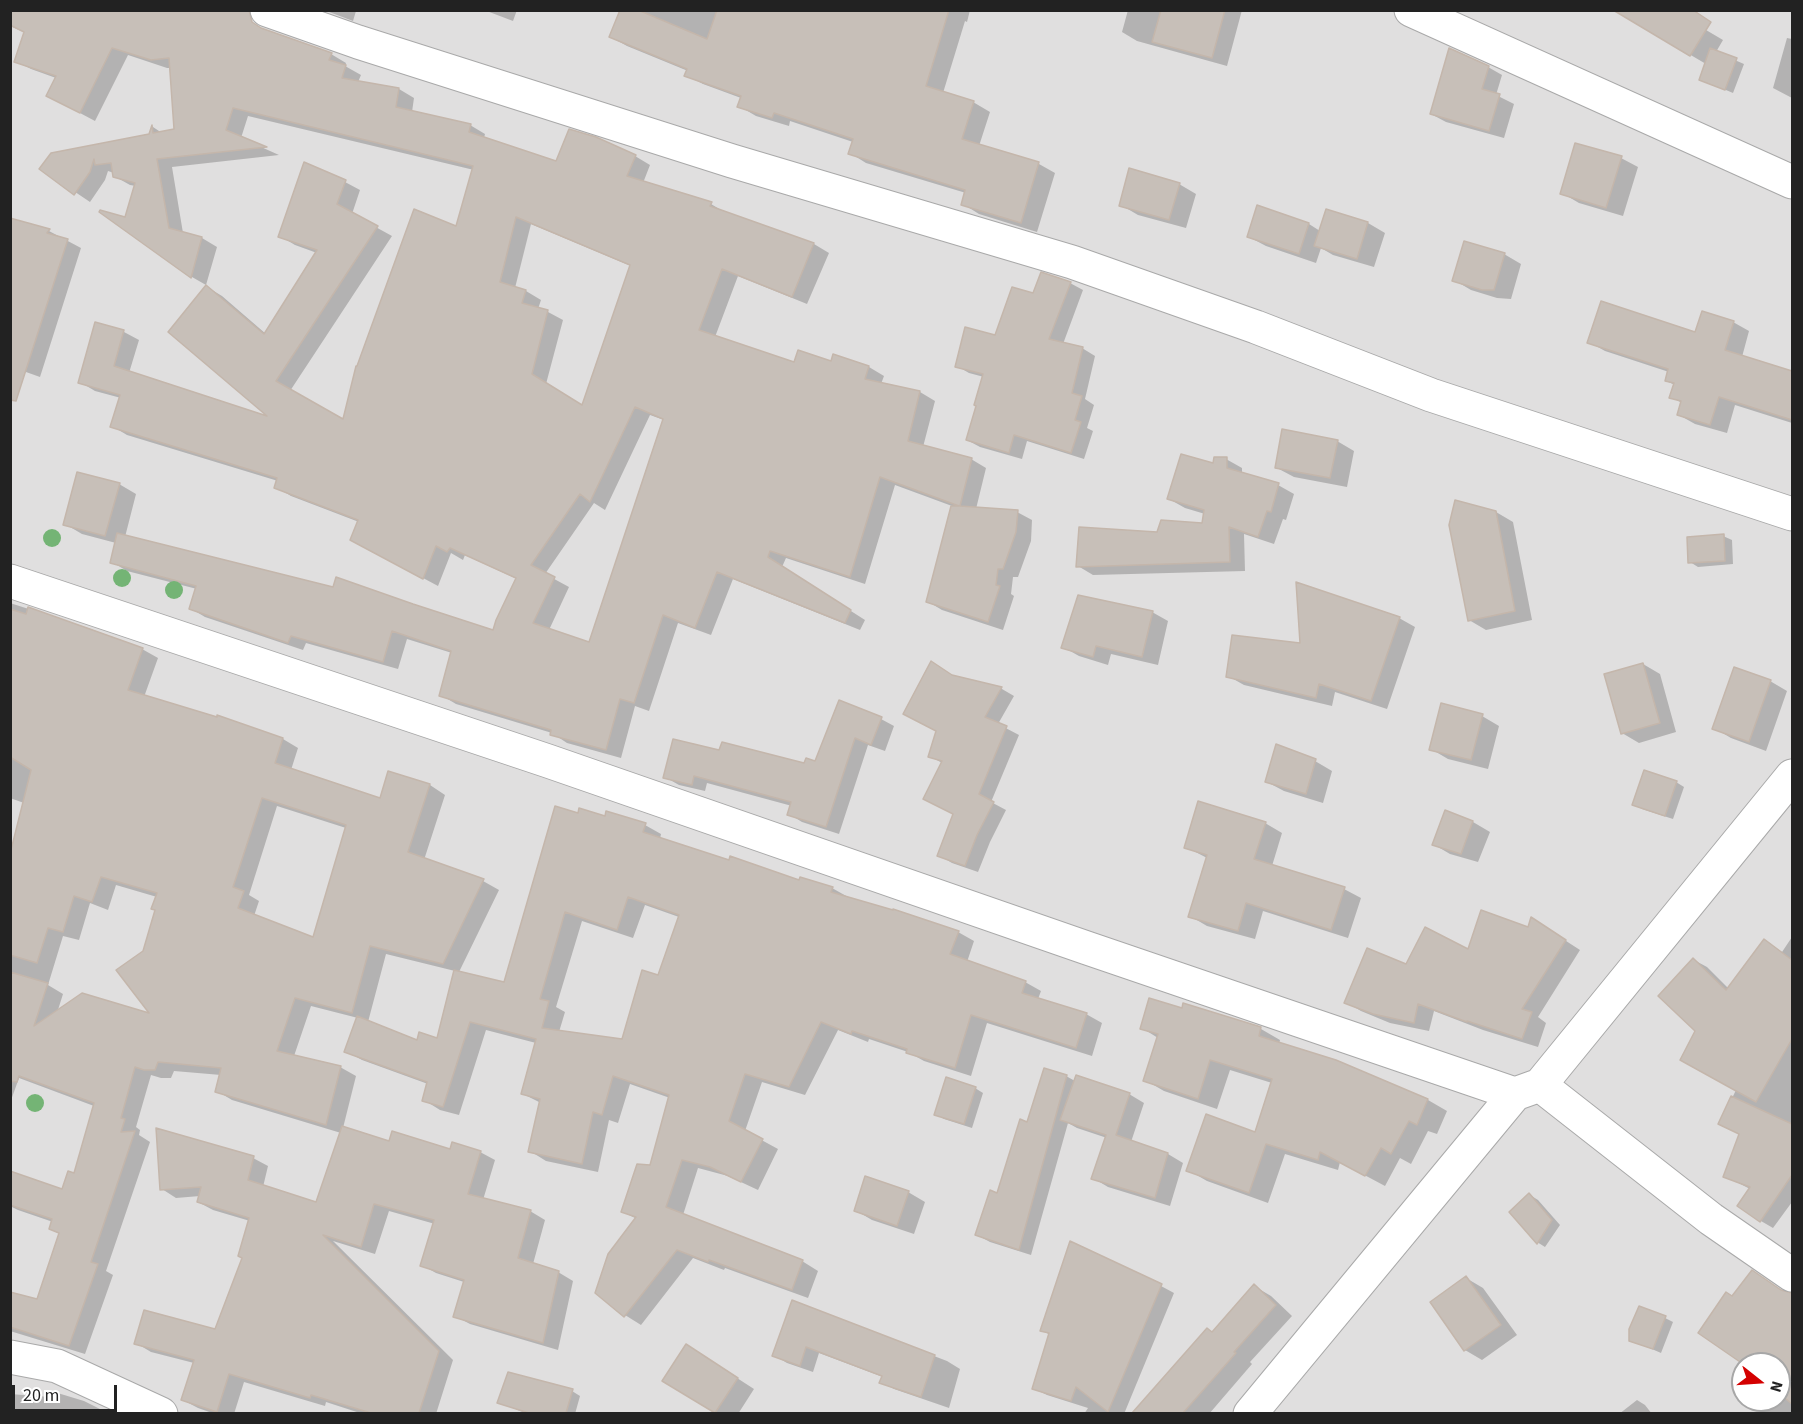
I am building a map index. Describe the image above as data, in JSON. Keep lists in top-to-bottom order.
{
  "scale_bar": "20 m",
  "north": "right"
}
